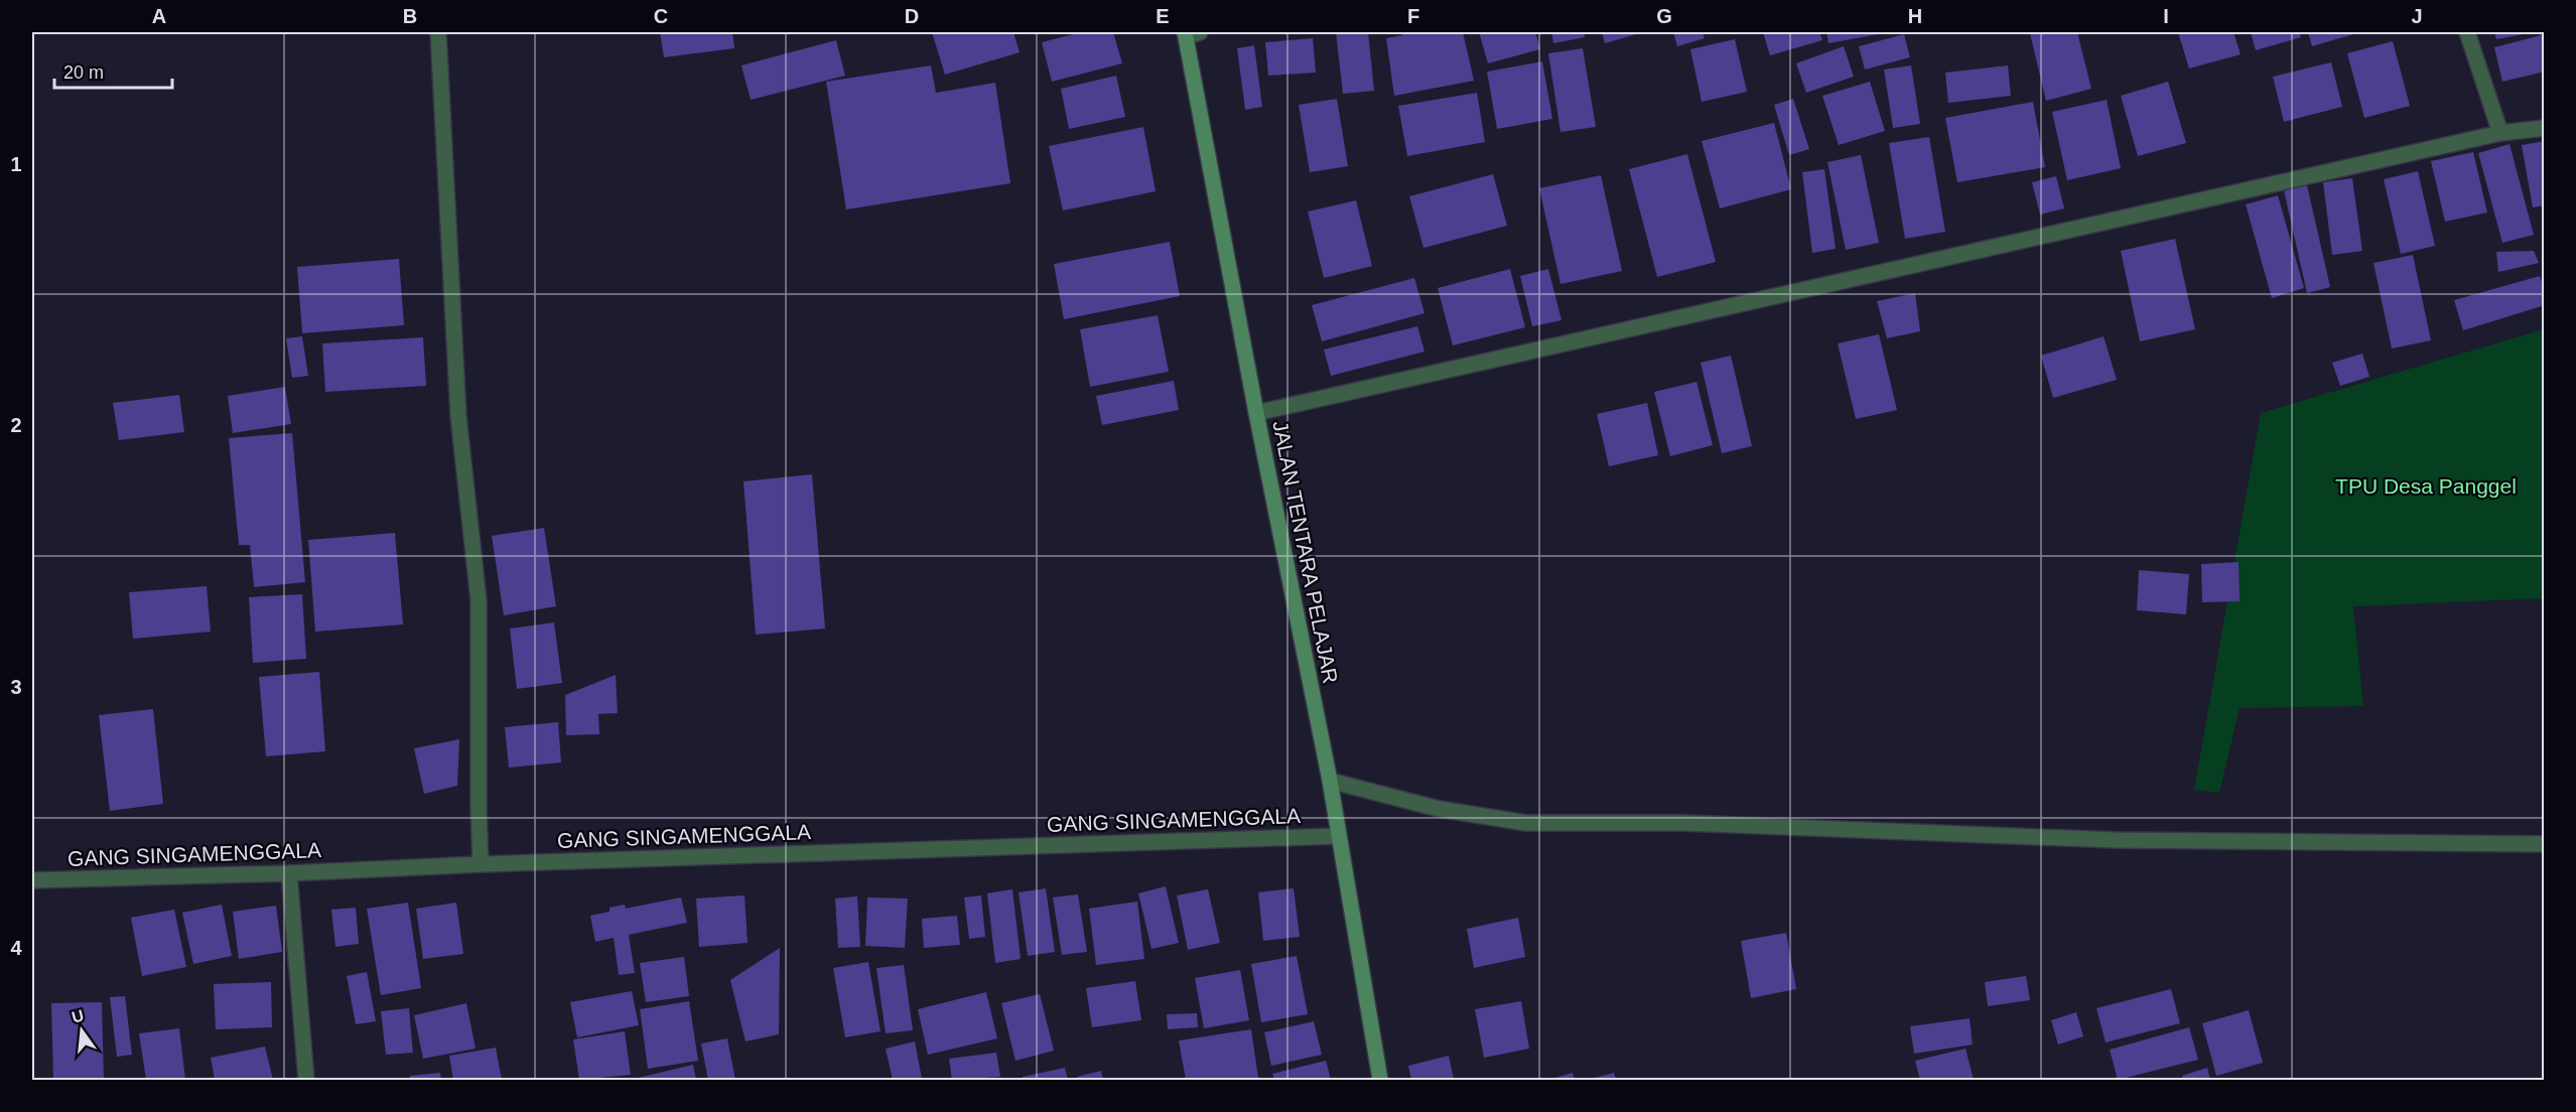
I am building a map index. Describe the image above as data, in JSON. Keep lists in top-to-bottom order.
{
  "streets": {
    "main road": ["JALAN TENTARA PELAJAR"],
    "street": ["GANG SINGAMENGGALA"]
  },
  "crossings": [
    ["JALAN TENTARA PELAJAR", "GANG SINGAMENGGALA"]
  ],
  "parks": ["TPU Desa Panggel"],
  "scale_bar": "20 m",
  "north": "top",
  "grid": {
    "columns": [
      "A",
      "B",
      "C",
      "D",
      "E",
      "F",
      "G",
      "H",
      "I",
      "J"
    ],
    "rows": [
      "1",
      "2",
      "3",
      "4"
    ]
  }
}
